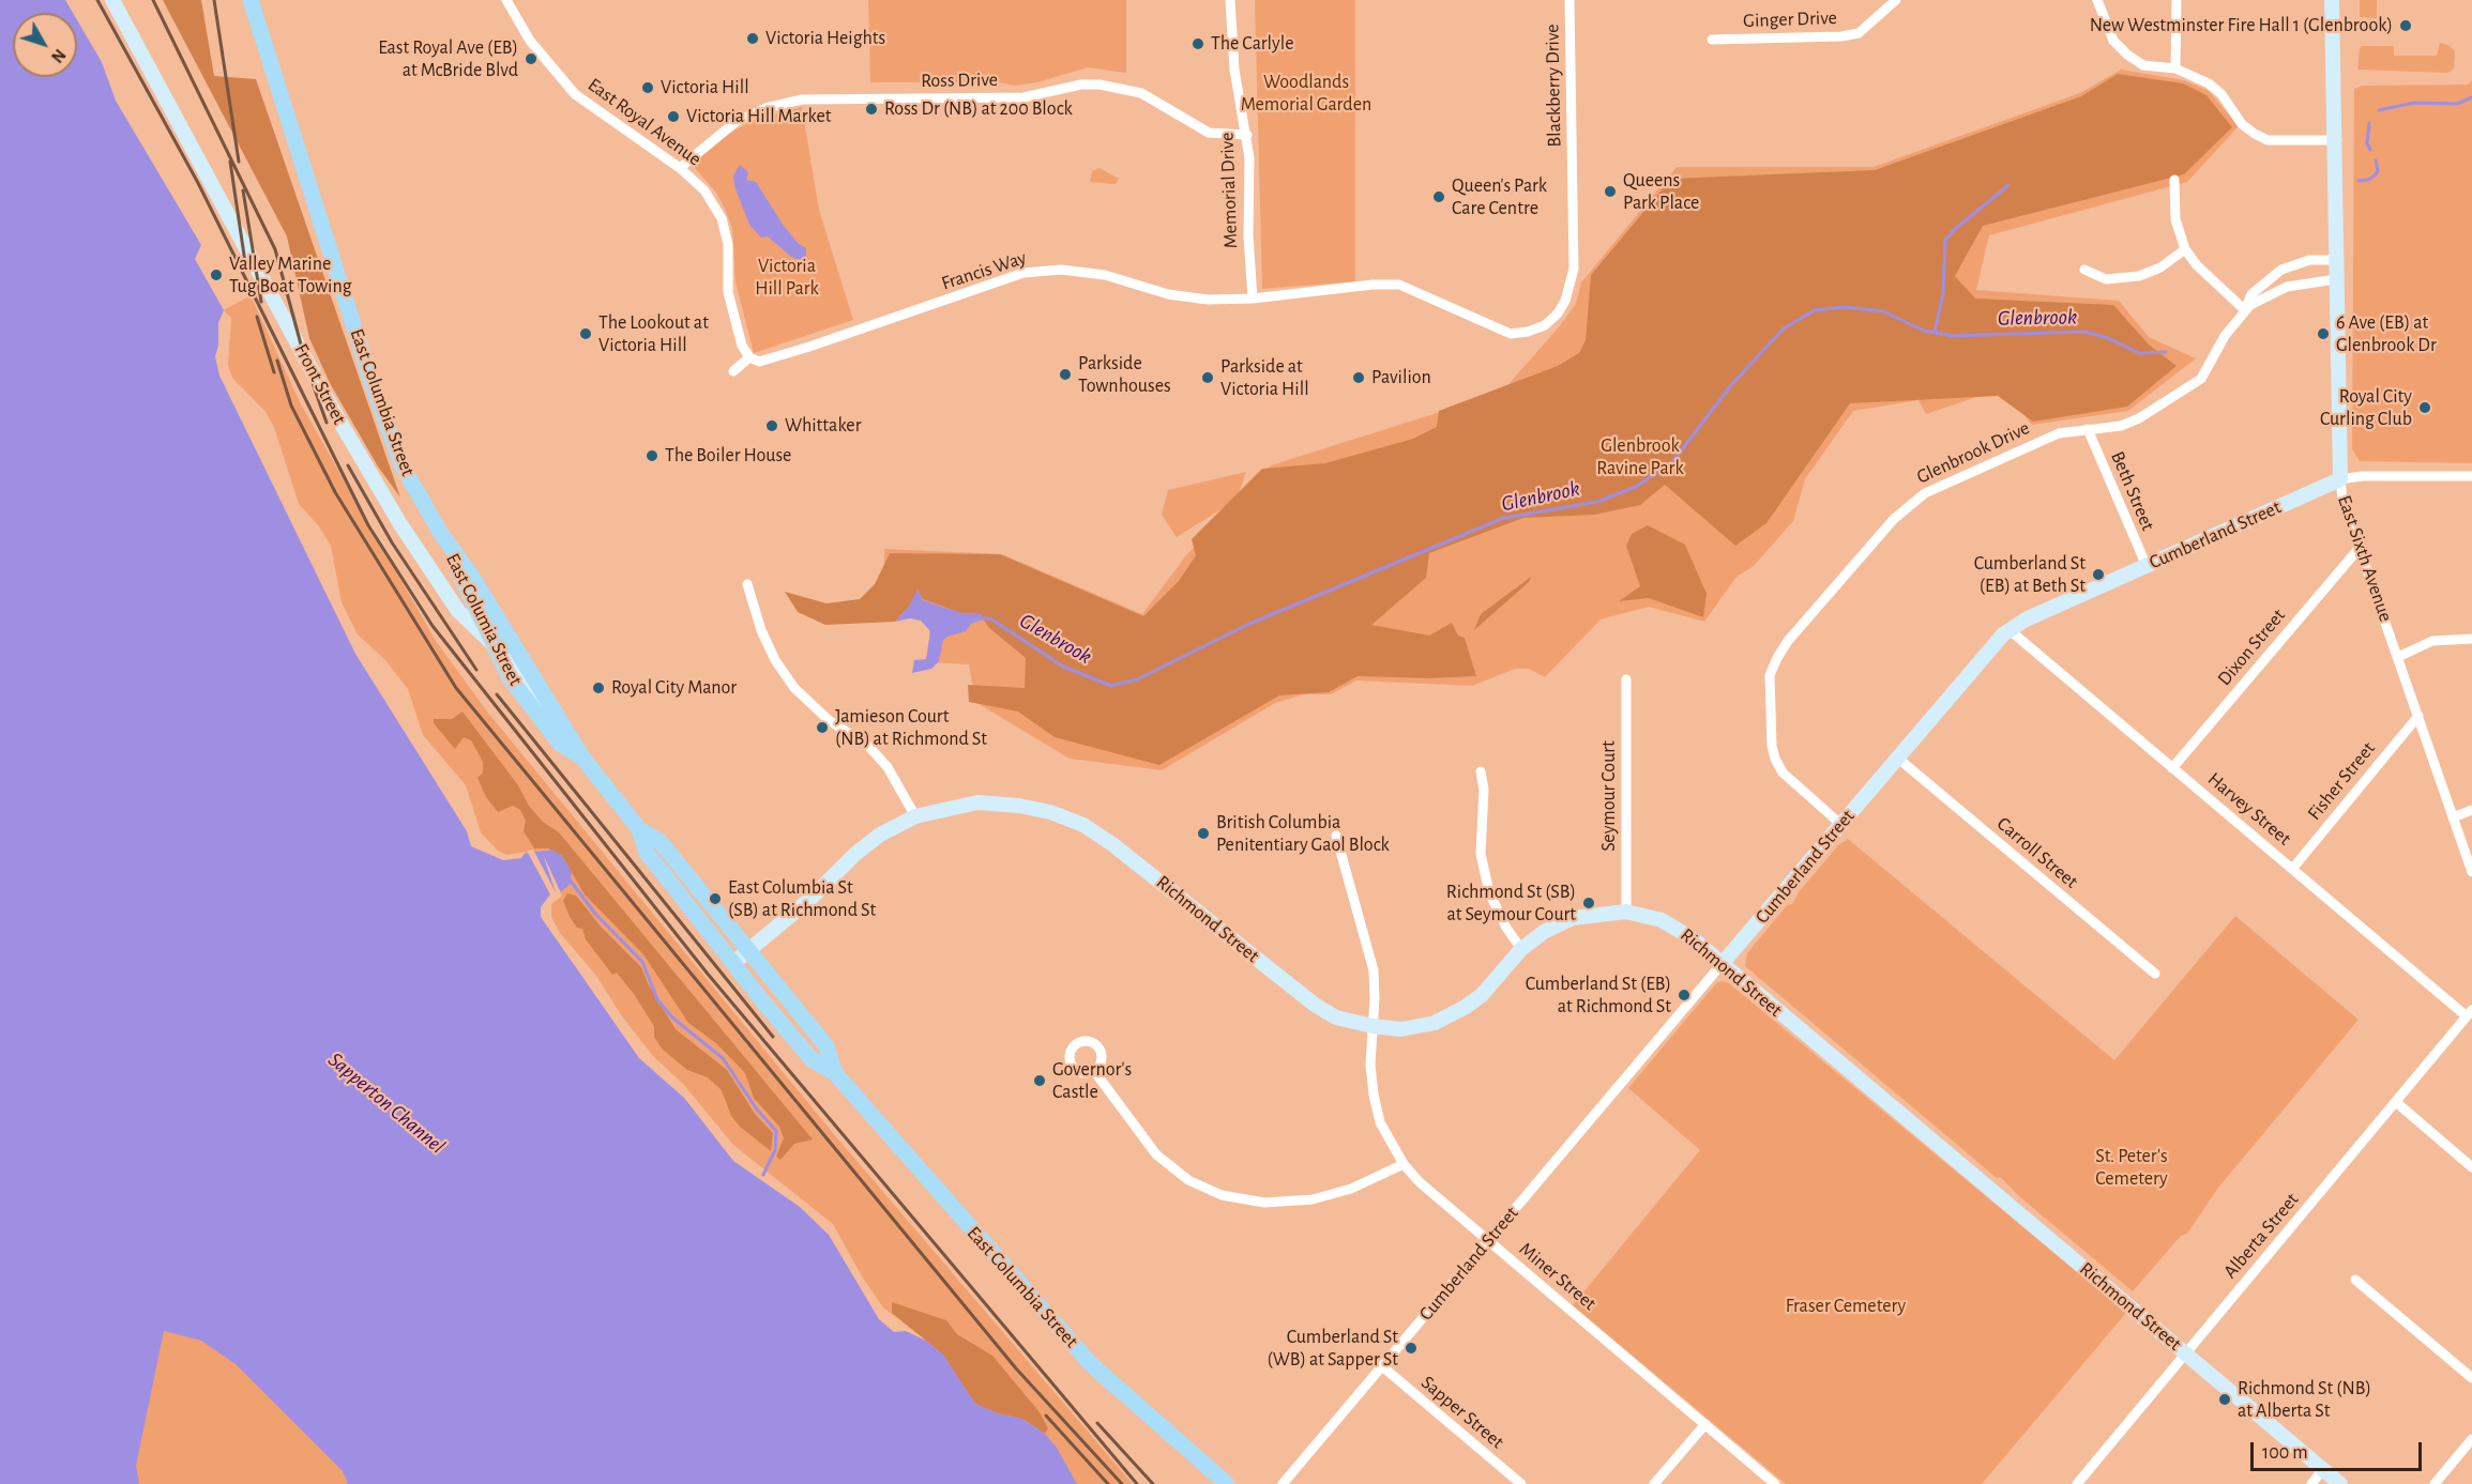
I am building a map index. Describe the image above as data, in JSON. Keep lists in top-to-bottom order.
{
  "streets": {
    "main road": ["East Columbia Street", "East Columia Street"],
    "street": [
      "Ginger Drive",
      "Ross Drive",
      "Blackberry Drive",
      "East Royal Avenue",
      "Memorial Drive",
      "Francis Way",
      "Front Street",
      "Glenbrook Drive",
      "Beth Street",
      "Cumberland Street",
      "East Sixth Avenue",
      "Dixon Street",
      "Fisher Street",
      "Seymour Court",
      "Harvey Street",
      "Carroll Street",
      "Richmond Street",
      "Alberta Street",
      "Miner Street",
      "Sapper Street"
    ]
  },
  "crossings": [
    ["Ross Drive", "East Royal Avenue"],
    ["Ross Drive", "Memorial Drive"],
    ["Blackberry Drive", "Francis Way"],
    ["East Royal Avenue", "Francis Way"],
    ["Memorial Drive", "Francis Way"],
    ["Front Street", "East Columbia Street"],
    ["Front Street", "East Columia Street"],
    ["East Columbia Street", "East Columia Street"],
    ["East Columbia Street", "Richmond Street"],
    ["Glenbrook Drive", "Beth Street"],
    ["Glenbrook Drive", "Cumberland Street"],
    ["Glenbrook Drive", "East Sixth Avenue"],
    ["Beth Street", "Cumberland Street"],
    ["Cumberland Street", "East Sixth Avenue"],
    ["Cumberland Street", "Harvey Street"],
    ["Cumberland Street", "Carroll Street"],
    ["Cumberland Street", "Richmond Street"],
    ["Cumberland Street", "Miner Street"],
    ["Cumberland Street", "Sapper Street"],
    ["East Sixth Avenue", "Dixon Street"],
    ["East Sixth Avenue", "Fisher Street"],
    ["Dixon Street", "Harvey Street"],
    ["Fisher Street", "Harvey Street"],
    ["Seymour Court", "Richmond Street"],
    ["Harvey Street", "Alberta Street"],
    ["Richmond Street", "Alberta Street"],
    ["Richmond Street", "Miner Street"]
  ],
  "water": ["Glenbrook", "Sapperton Channel"],
  "parks": [
    "Woodlands Memorial Garden",
    "Victoria Hill Park",
    "Glenbrook Ravine Park",
    "St. Peter's Cemetery",
    "Fraser Cemetery"
  ],
  "places": [
    "New Westminster Fire Hall 1 (Glenbrook)",
    "Victoria Heights",
    "The Carlyle",
    "East Royal Ave (EB) at McBride Blvd",
    "Victoria Hill",
    "Ross Dr (NB) at 200 Block",
    "Victoria Hill Market",
    "Queens Park Place",
    "Queen's Park Care Centre",
    "Valley Marine Tug Boat Towing",
    "The Lookout at Victoria Hill",
    "6 Ave (EB) at Glenbrook Dr",
    "Parkside Townhouses",
    "Parkside at Victoria Hill",
    "Pavilion",
    "Royal City Curling Club",
    "Whittaker",
    "The Boiler House",
    "Cumberland St (EB) at Beth St",
    "Royal City Manor",
    "Jamieson Court (NB) at Richmond St",
    "British Columbia Penitentiary Gaol Block",
    "East Columbia St (SB) at Richmond St",
    "Richmond St (SB) at Seymour Court",
    "Cumberland St (EB) at Richmond St",
    "Governor's Castle",
    "Cumberland St (WB) at Sapper St",
    "Richmond St (NB) at Alberta St"
  ],
  "scale_bar": "100 m",
  "north": "bottom right"
}
